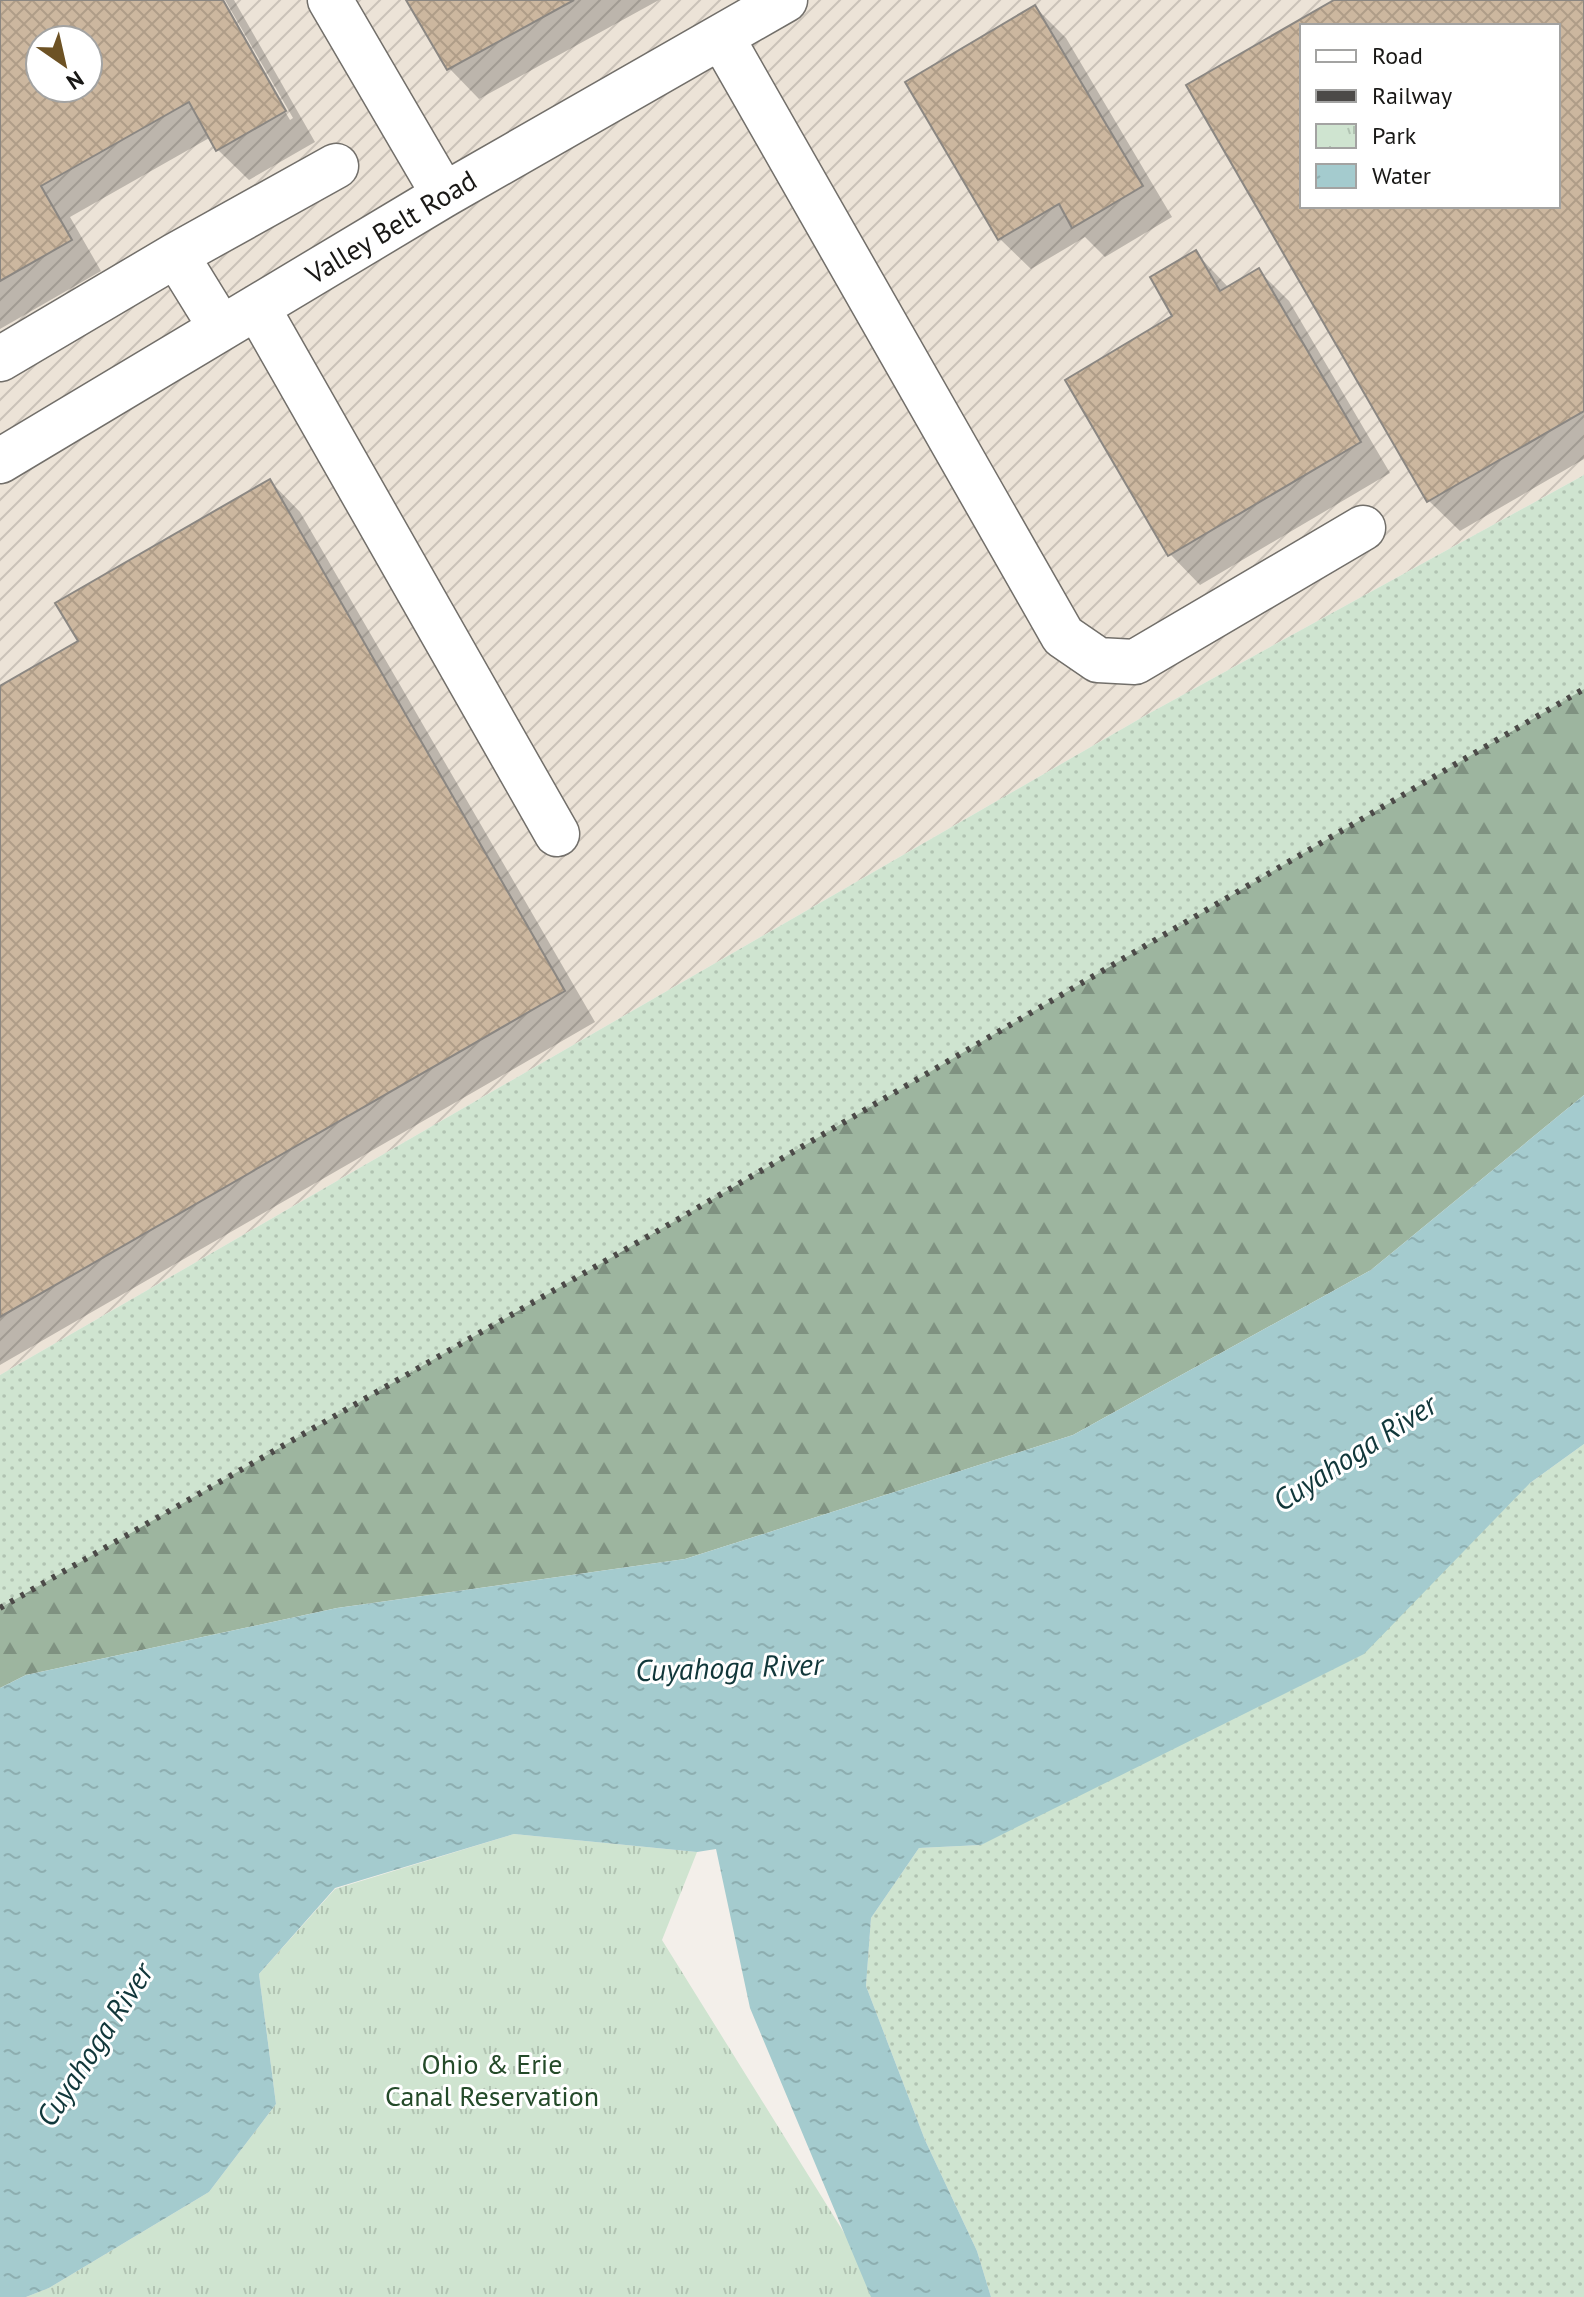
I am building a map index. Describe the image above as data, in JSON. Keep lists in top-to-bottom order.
{
  "streets": {
    "street": ["Valley Belt Road"]
  },
  "water": ["Cuyahoga River"],
  "parks": ["Ohio & Erie Canal Reservation"],
  "legend": [
    "Road",
    "Railway",
    "Park",
    "Water"
  ],
  "north": "bottom right"
}
